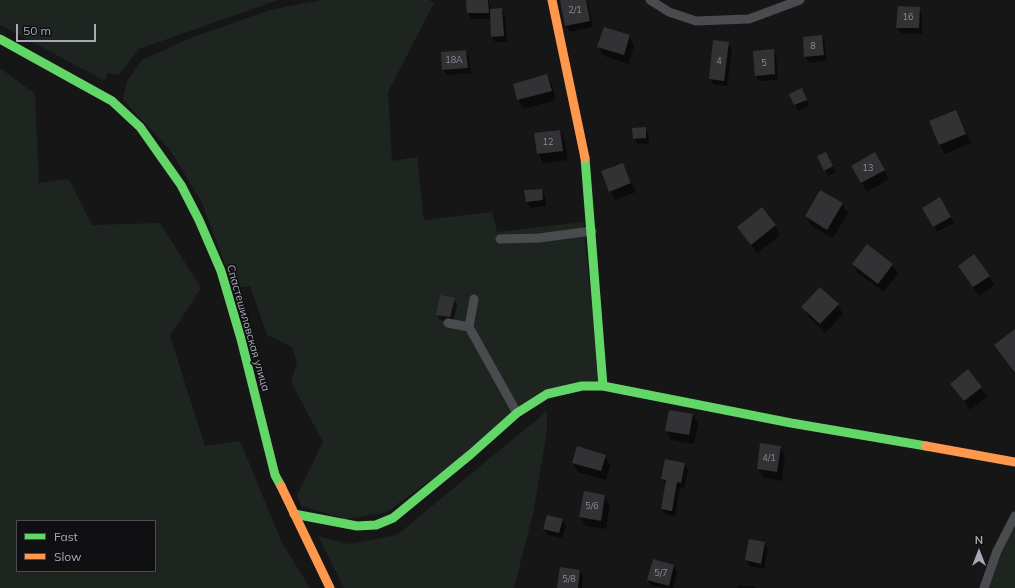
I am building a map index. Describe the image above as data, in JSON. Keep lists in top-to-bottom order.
{
  "streets": {
    "street": ["Спастешиловская улица"]
  },
  "house_numbers": [
    "2/1",
    "16",
    "8",
    "18А",
    "4",
    "5",
    "12",
    "13",
    "4/1",
    "5/6",
    "5/7",
    "5/8"
  ],
  "legend": ["Fast", "Slow"],
  "scale_bar": "50 m",
  "north": "top"
}
